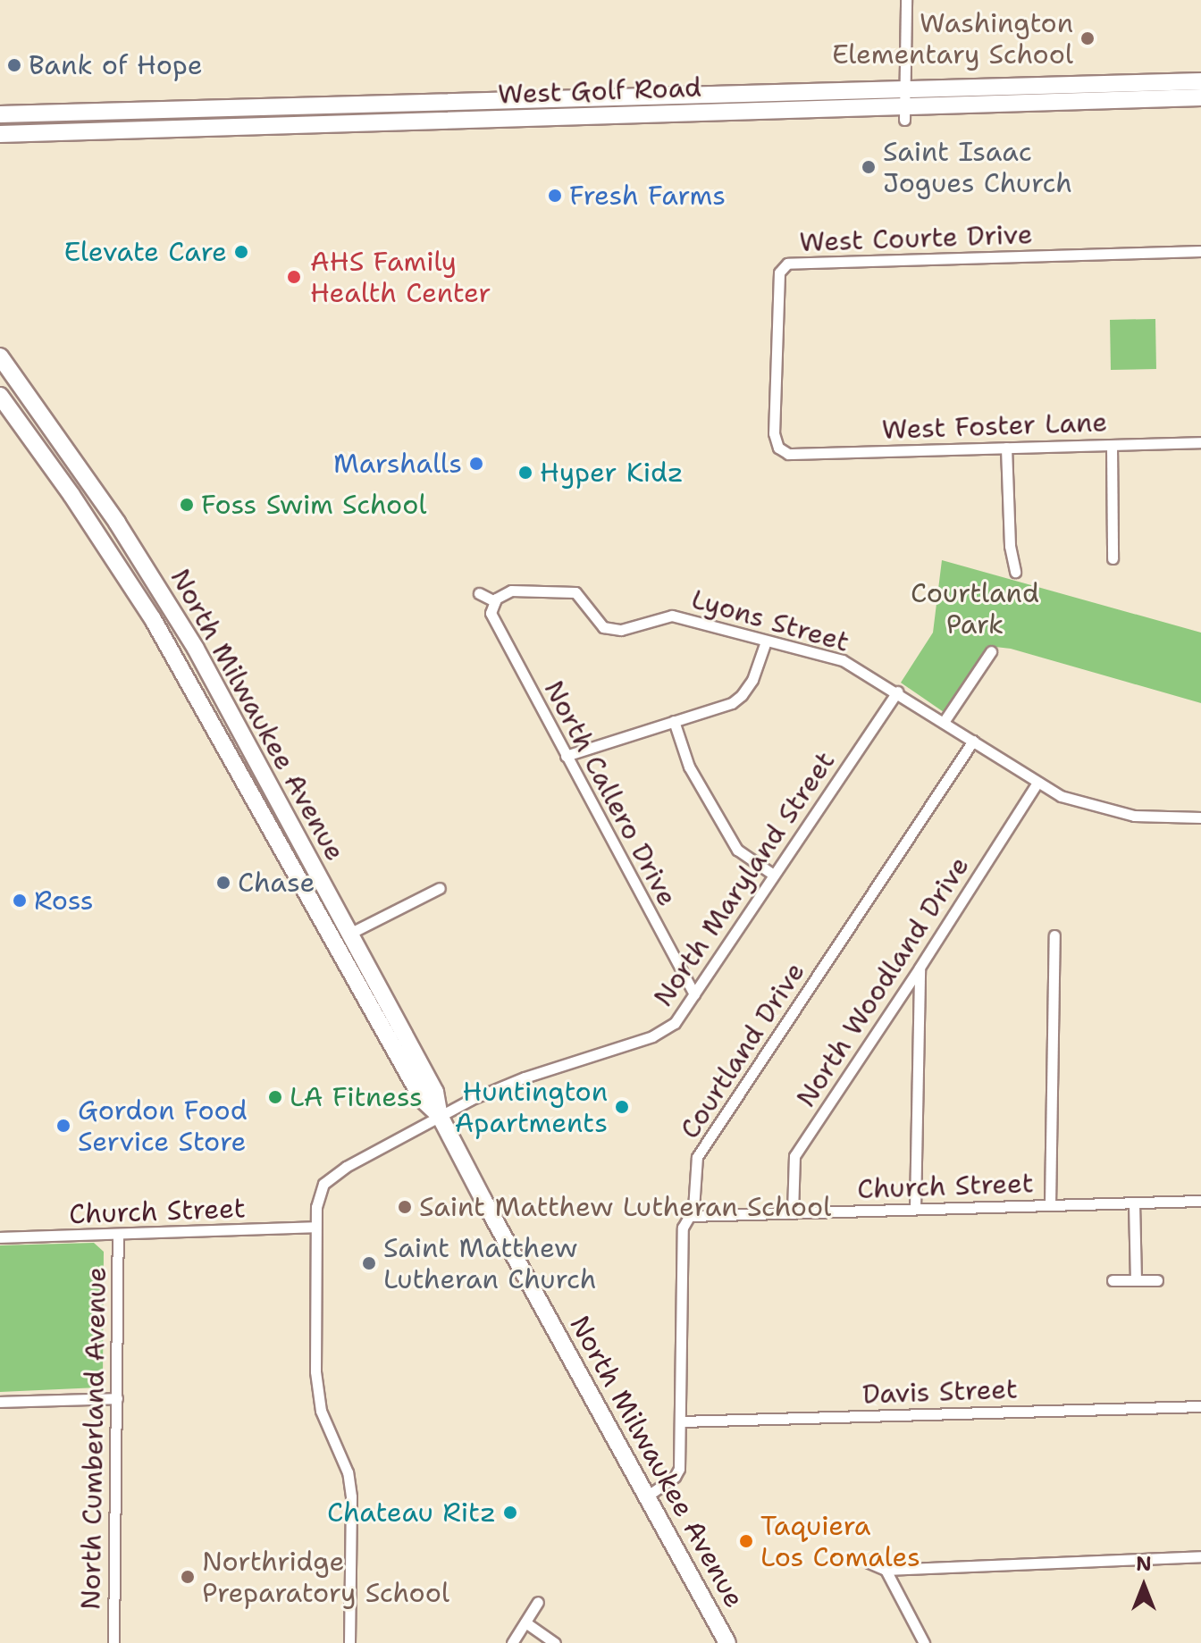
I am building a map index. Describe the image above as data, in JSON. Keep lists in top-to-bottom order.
{
  "streets": {
    "main road": ["West Golf Road", "North Milwaukee Avenue"],
    "street": [
      "West Courte Drive",
      "West Foster Lane",
      "Lyons Street",
      "North Callero Drive",
      "North Maryland Street",
      "North Woodland Drive",
      "Courtland Drive",
      "Church Street",
      "Davis Street",
      "North Cumberland Avenue"
    ]
  },
  "crossings": [
    ["West Courte Drive", "West Foster Lane"],
    ["Lyons Street", "North Callero Drive"],
    ["Lyons Street", "North Maryland Street"],
    ["Lyons Street", "North Woodland Drive"],
    ["Lyons Street", "Courtland Drive"],
    ["North Milwaukee Avenue", "North Maryland Street"],
    ["North Milwaukee Avenue", "Courtland Drive"],
    ["North Callero Drive", "North Maryland Street"],
    ["North Maryland Street", "Church Street"],
    ["North Woodland Drive", "Church Street"],
    ["Courtland Drive", "Church Street"],
    ["Courtland Drive", "Davis Street"],
    ["Church Street", "North Cumberland Avenue"]
  ],
  "parks": ["Courtland Park"],
  "places": [
    "Washington Elementary School",
    "Bank of Hope",
    "Saint Isaac Jogues Church",
    "Fresh Farms",
    "Elevate Care",
    "AHS Family Health Center",
    "Marshalls",
    "Hyper Kidz",
    "Foss Swim School",
    "Chase",
    "Ross",
    "LA Fitness",
    "Huntington Apartments",
    "Gordon Food Service Store",
    "Saint Matthew Lutheran School",
    "Saint Matthew Lutheran Church",
    "Chateau Ritz",
    "Taquiera Los Comales",
    "Northridge Preparatory School"
  ],
  "north": "top"
}
